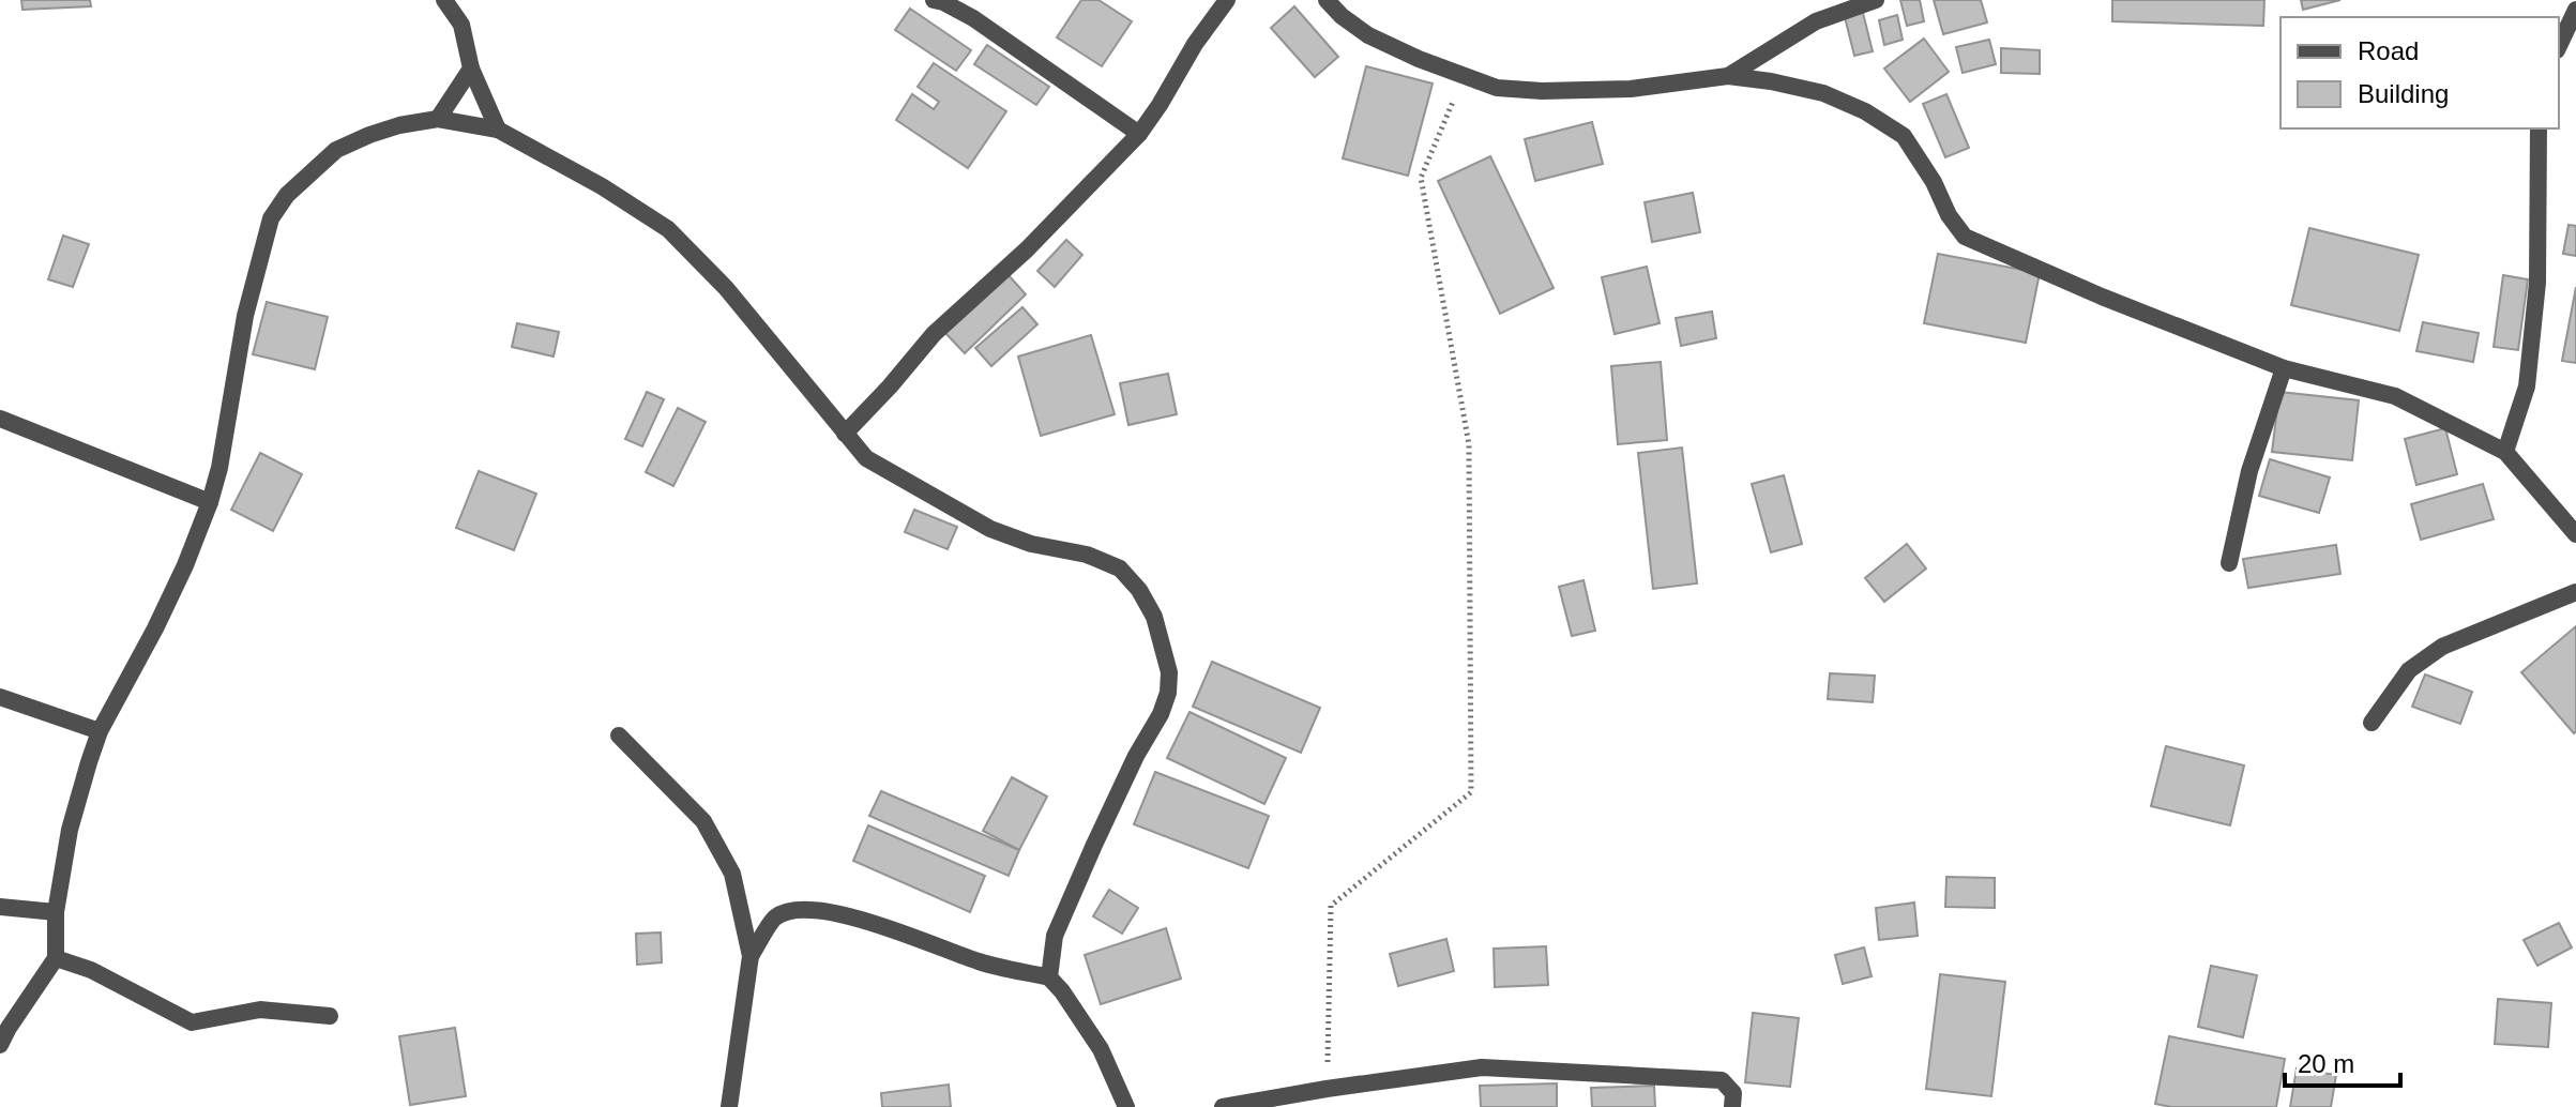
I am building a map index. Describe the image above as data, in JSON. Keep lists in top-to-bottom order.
{
  "legend": ["Road", "Building"],
  "scale_bar": "20 m"
}
